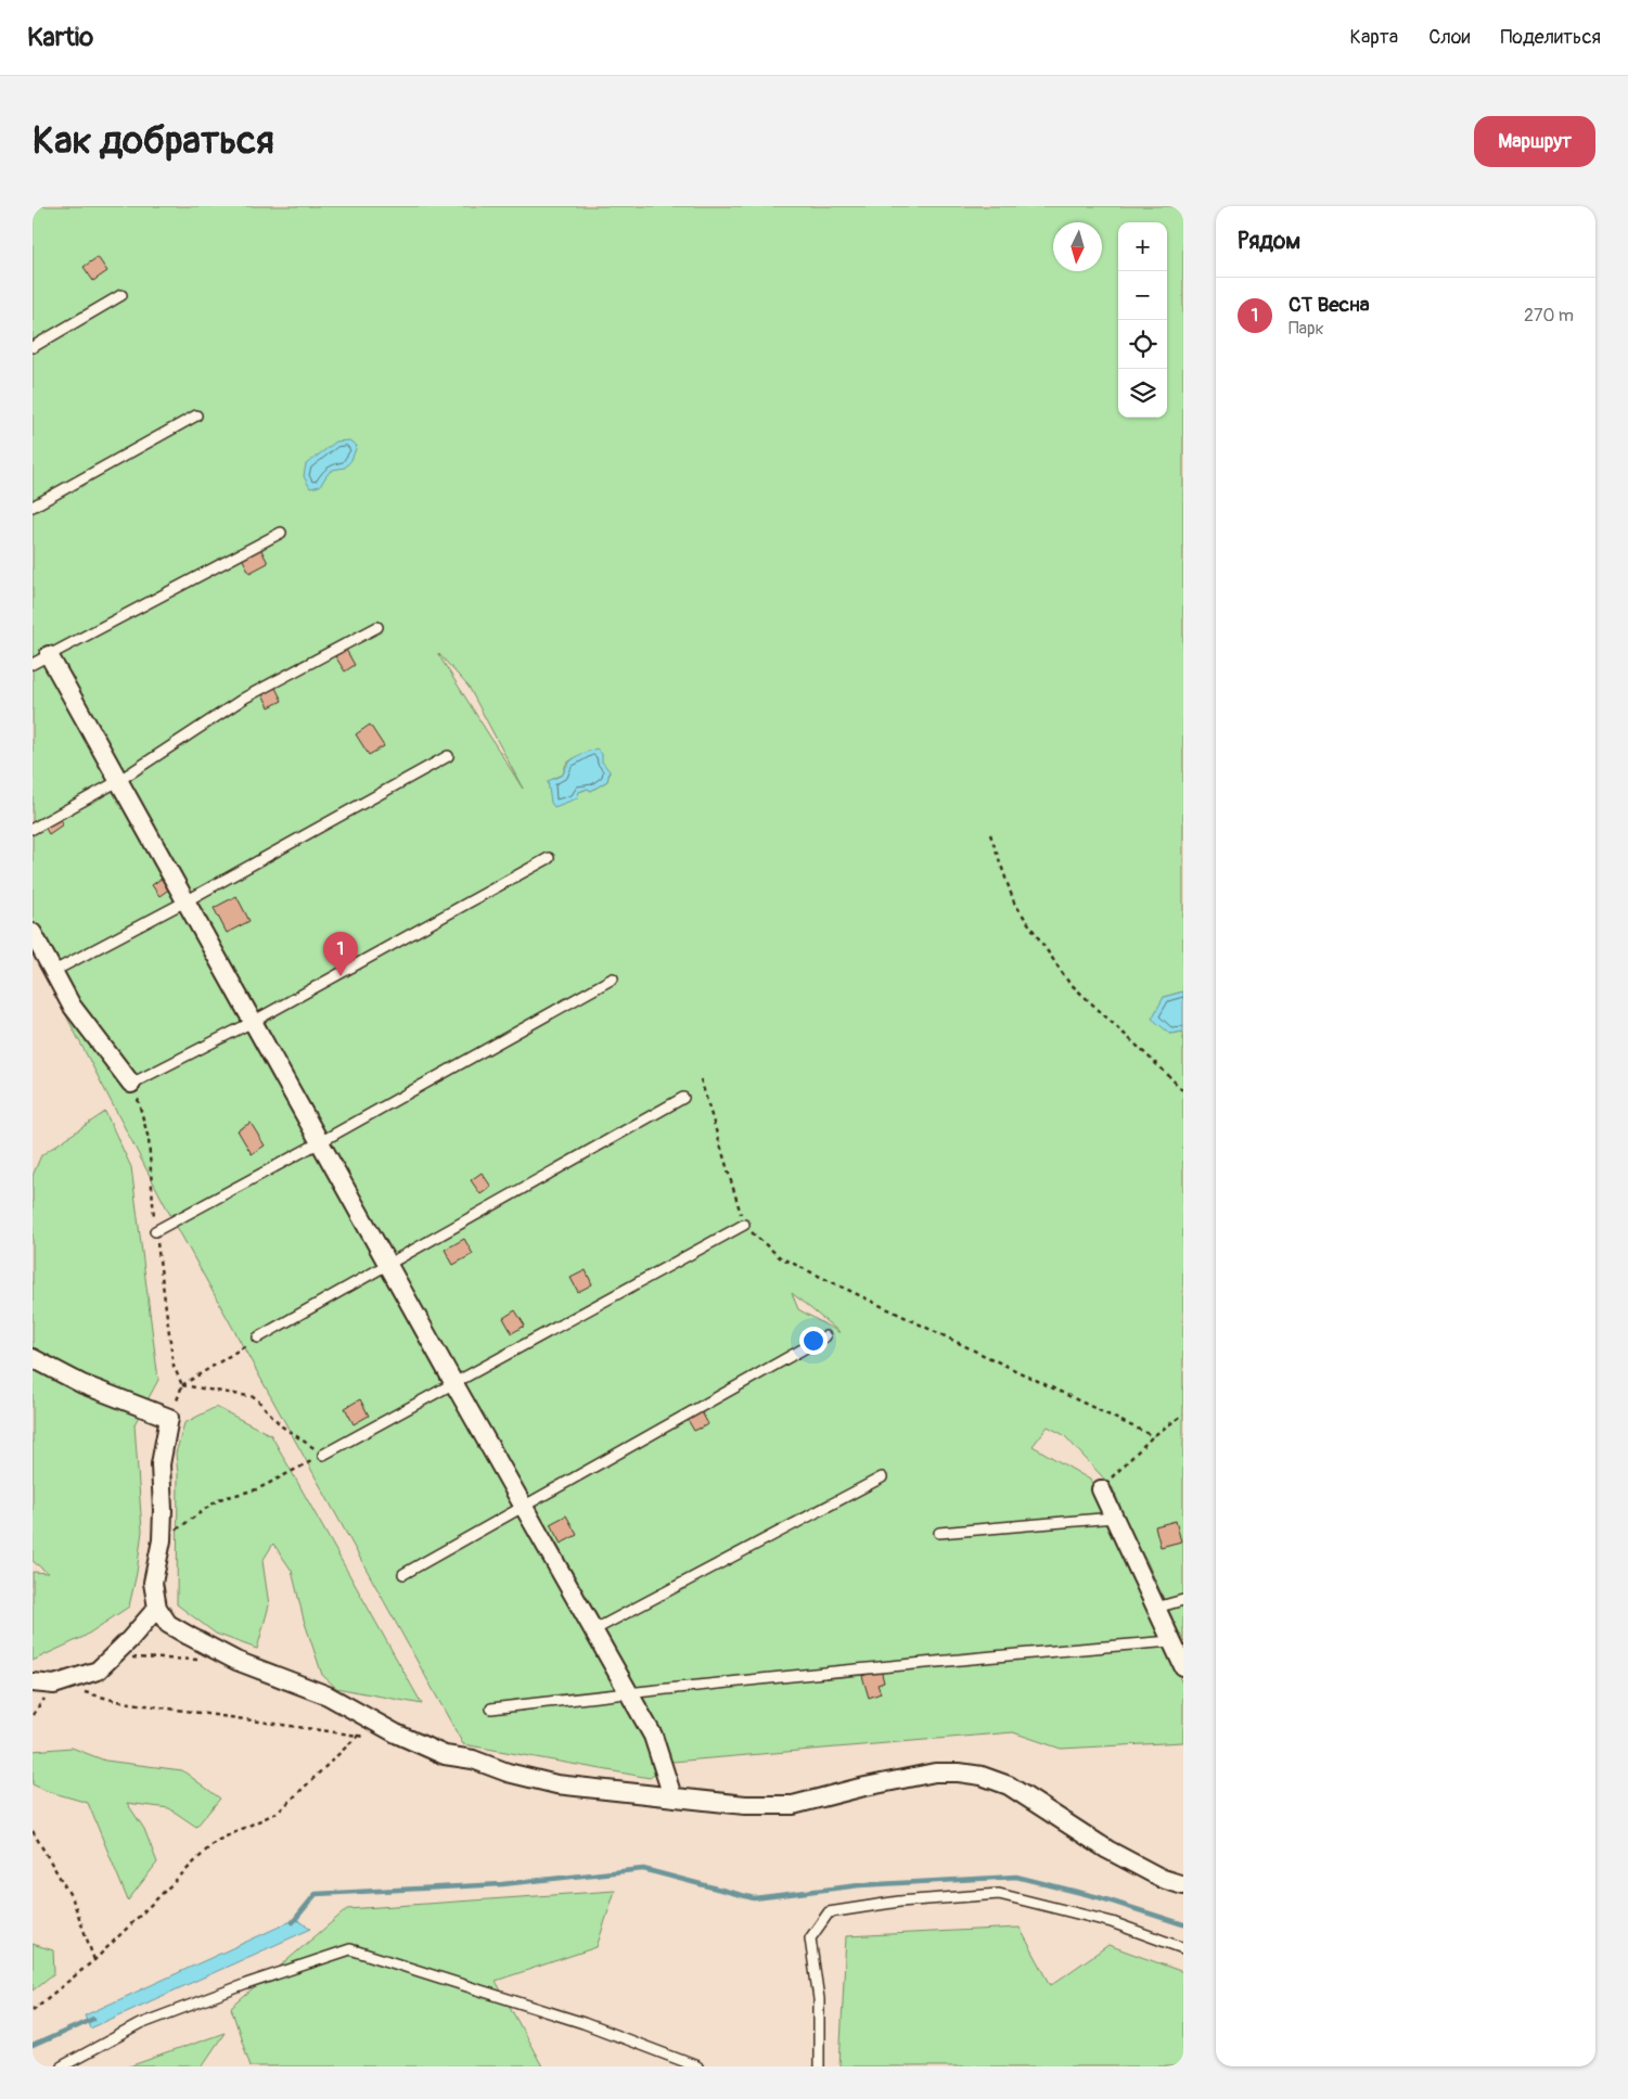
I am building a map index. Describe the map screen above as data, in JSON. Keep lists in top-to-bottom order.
{
  "north": "bottom",
  "page": {
    "header": "Kartio",
    "nav": ["Карта", "Слои", "Поделиться"],
    "buttons": "Маршрут",
    "title": "Как добраться",
    "heading": "Рядом",
    "map_buttons": ["+", "−"],
    "list": [
      {
        "mark": "1",
        "name": "СТ Весна",
        "note": "Парк",
        "value": "270 m"
      }
    ],
    "pins": "1"
  }
}
